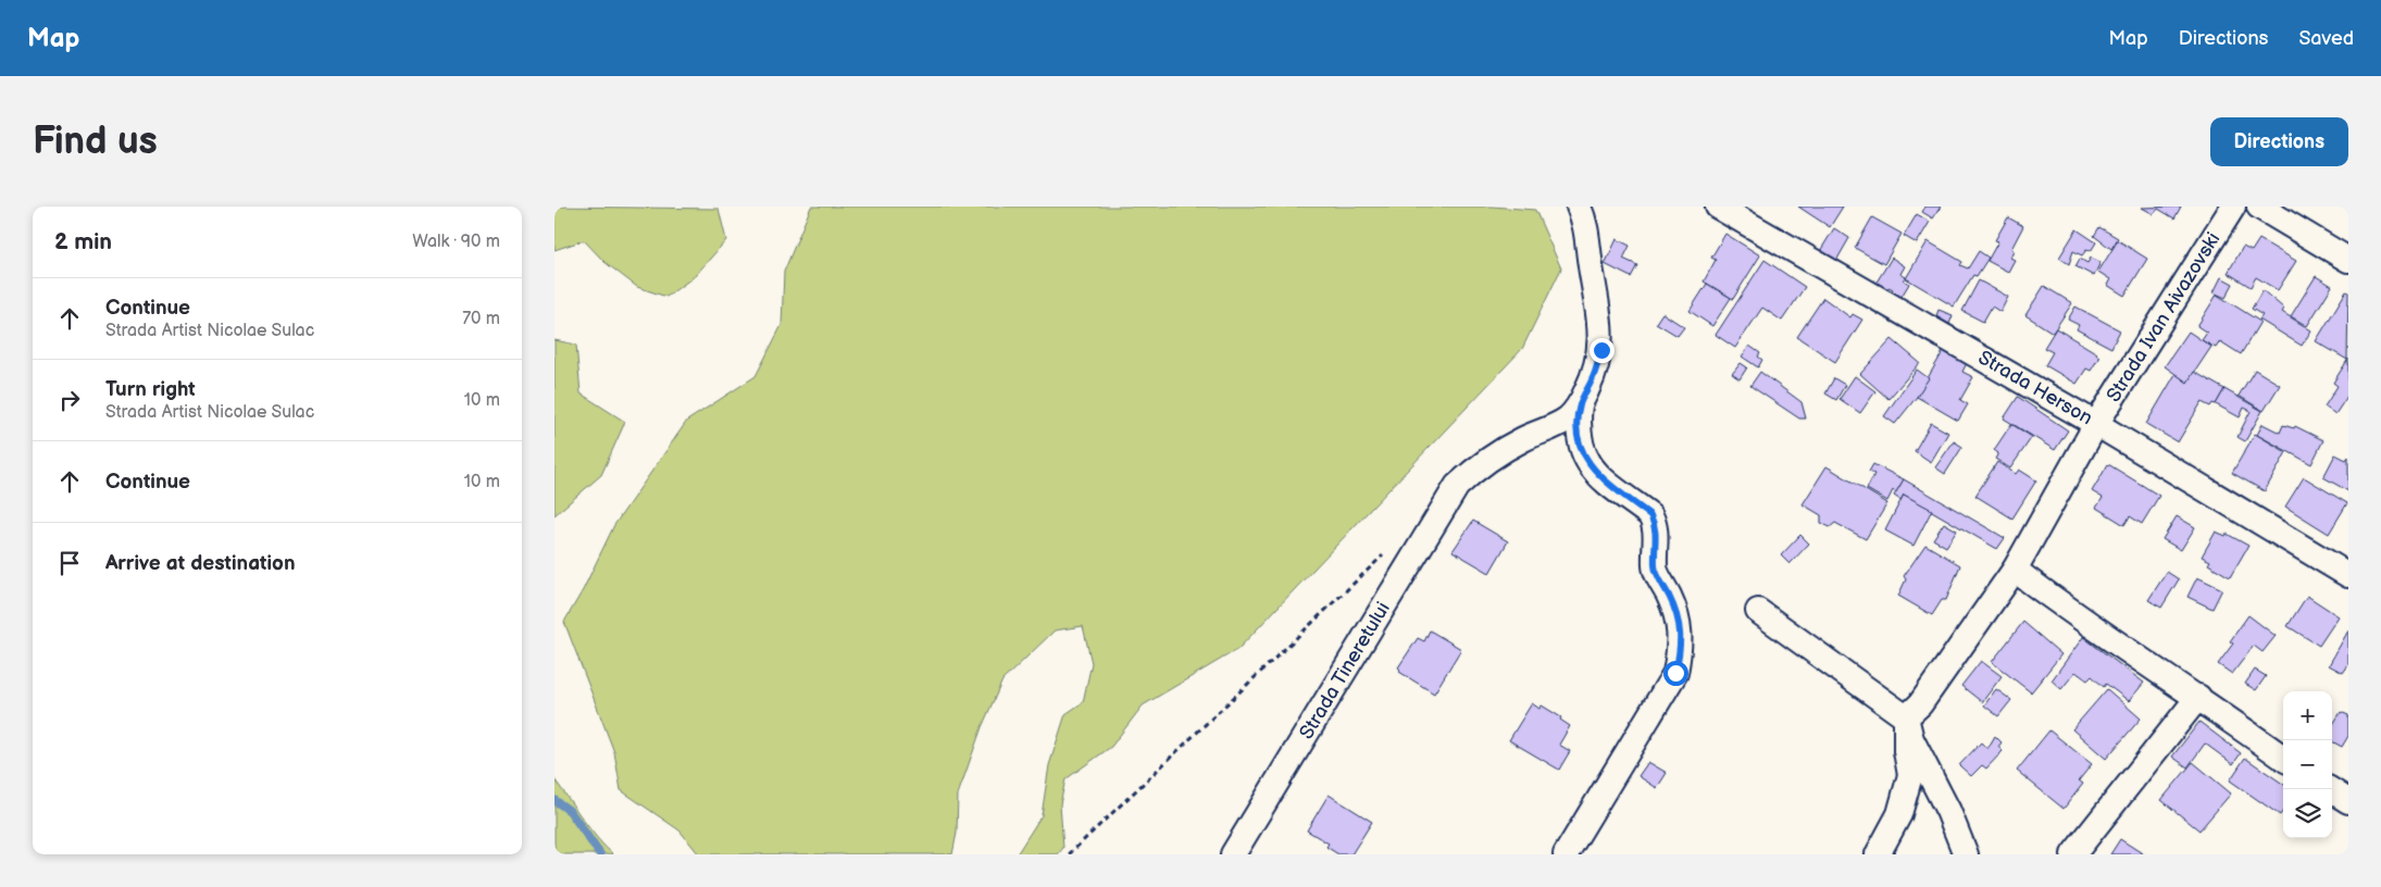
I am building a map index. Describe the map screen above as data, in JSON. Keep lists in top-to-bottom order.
{
  "streets": {
    "street": ["Strada Ivan Aivazovski", "Strada Herson", "Strada Tineretului"]
  },
  "crossings": [
    ["Strada Ivan Aivazovski", "Strada Herson"]
  ],
  "page": {
    "header": "Map",
    "nav": ["Map", "Directions", "Saved"],
    "buttons": "Directions",
    "title": "Find us",
    "heading": ["2 min", "Walk · 90 m"],
    "list": [
      ["Continue", "Strada Artist Nicolae Sulac", "70 m"],
      ["Turn right", "Strada Artist Nicolae Sulac", "10 m"],
      ["Continue", "10 m"],
      "Arrive at destination"
    ],
    "map_buttons": ["+", "−"]
  }
}
